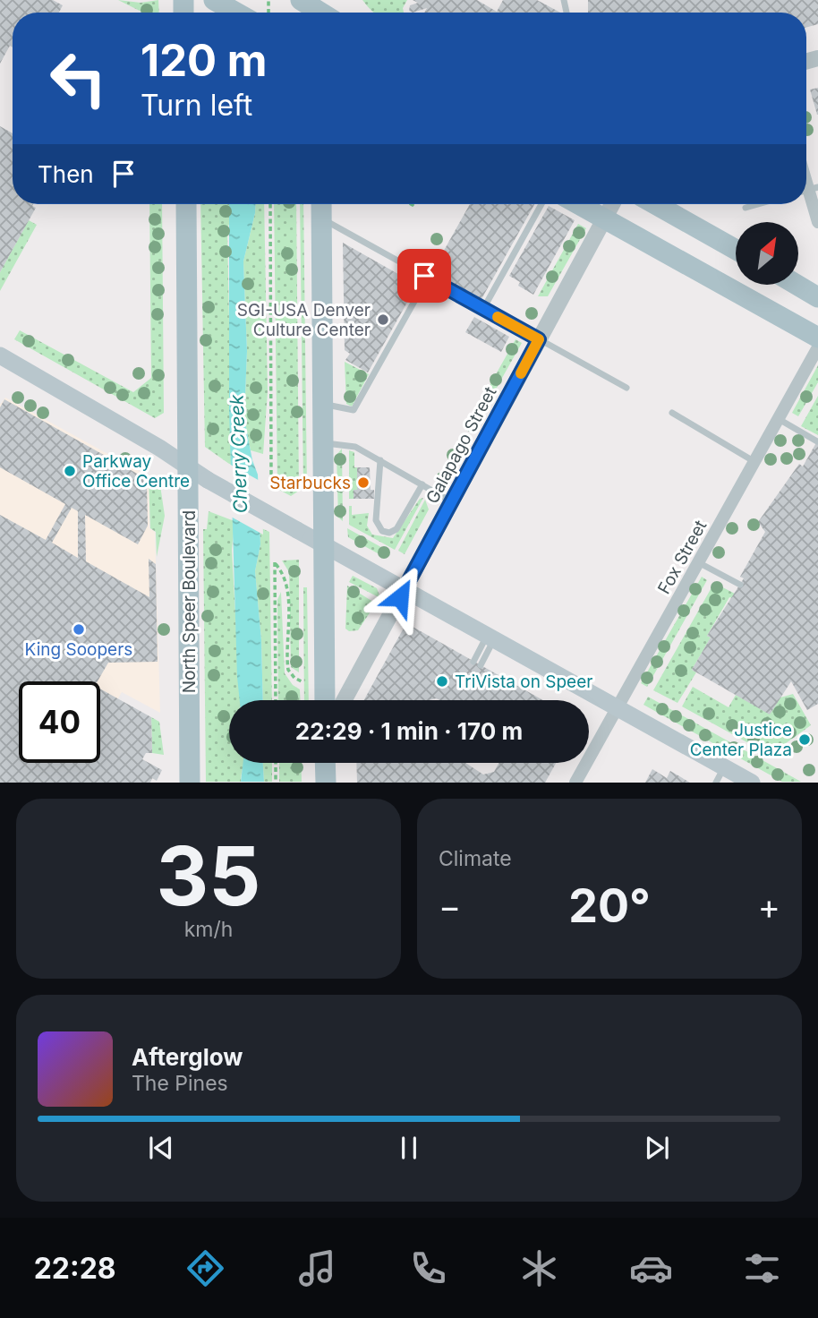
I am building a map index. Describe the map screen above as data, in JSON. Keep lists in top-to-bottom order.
{
  "streets": {
    "main road": ["North Speer Boulevard"],
    "street": ["Galapago Street", "Fox Street"]
  },
  "water": ["Cherry Creek"],
  "places": [
    "SGI-USA Denver Culture Center",
    "Parkway Office Centre",
    "Starbucks",
    "King Soopers",
    "TriVista on Speer",
    "Justice Center Plaza"
  ],
  "north": "top right",
  "page": {
    "turn": ["120 m", "Turn left"],
    "then": "Then",
    "limit": "40",
    "trip": "22:29 · 1 min · 170 m",
    "tile": [
      ["35", "km/h"],
      "Climate"
    ],
    "heat": ["−", "20°", "+"],
    "song": ["Afterglow", "The Pines"],
    "tabs": "22:28"
  }
}
